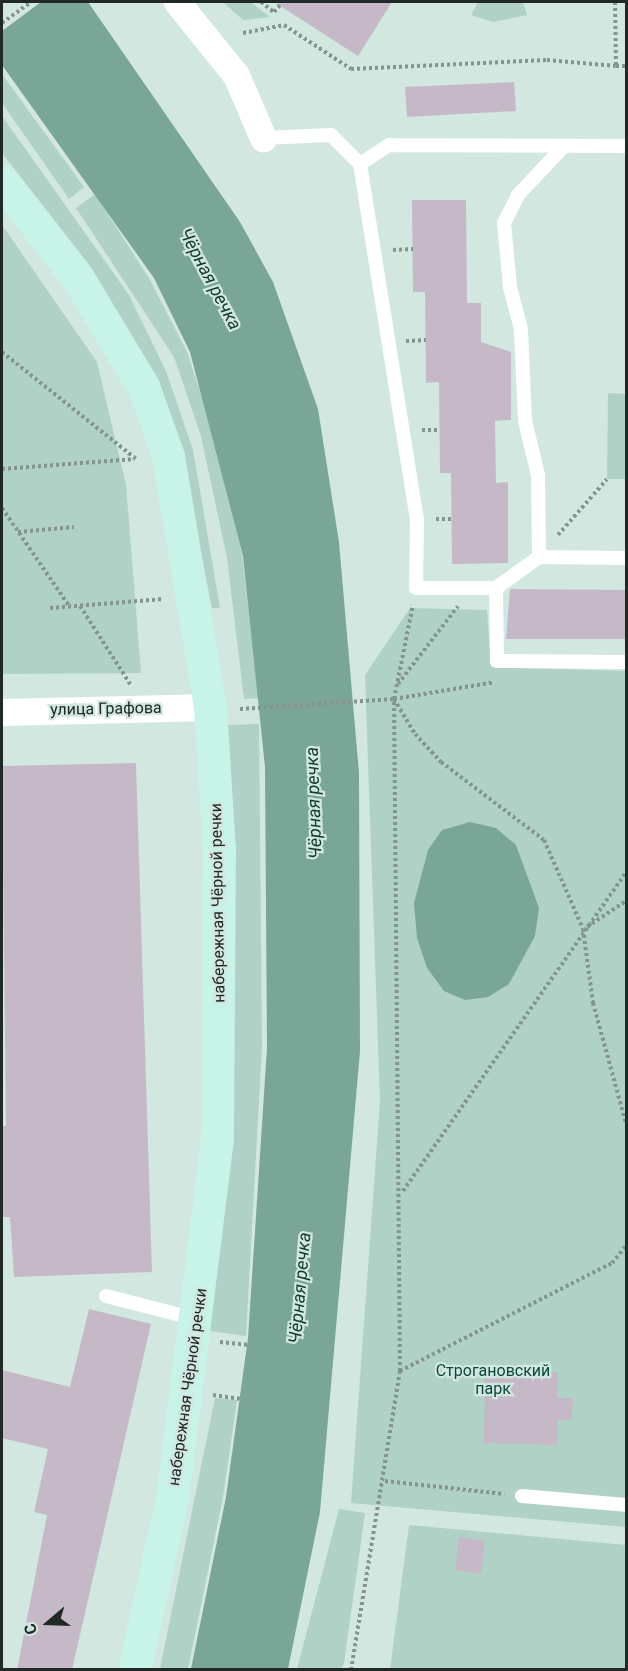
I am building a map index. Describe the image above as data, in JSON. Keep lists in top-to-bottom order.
{
  "streets": {
    "street": ["улица Графова", "набережная Чёрной речки"]
  },
  "crossings": [
    ["улица Графова", "набережная Чёрной речки"]
  ],
  "water": ["Чёрная речка"],
  "parks": ["Строгановский парк"],
  "north": "left"
}
